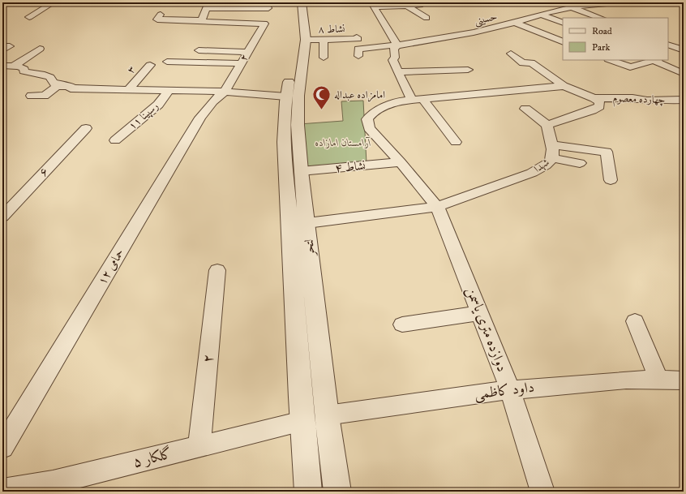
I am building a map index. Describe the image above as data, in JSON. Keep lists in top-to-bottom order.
{
  "streets": {
    "street": [
      "حسینی",
      "نشاط ۸",
      "۲",
      "۳",
      "چهارده معصوم",
      "رسپینا ۱۱",
      "شهدا",
      "نشاط ۴",
      "۶",
      "لتحر",
      "حمامی ۱۲",
      "دوازده متری یاسمن",
      "داود کاظمی",
      "گلکار ۵"
    ]
  },
  "crossings": [
    ["نشاط ۸", "لتحر"],
    ["۲", "حمامی ۱۲"],
    ["۲", "گلکار ۵"],
    ["شهدا", "لتحر"],
    ["شهدا", "دوازده متری یاسمن"],
    ["نشاط ۴", "لتحر"],
    ["نشاط ۴", "دوازده متری یاسمن"],
    ["لتحر", "داود کاظمی"],
    ["لتحر", "گلکار ۵"],
    ["دوازده متری یاسمن", "داود کاظمی"]
  ],
  "parks": ["آرامستان امازاده"],
  "places": {
    "mosque": ["امامزاده عبداله"]
  },
  "legend": ["Road", "Park"]
}
